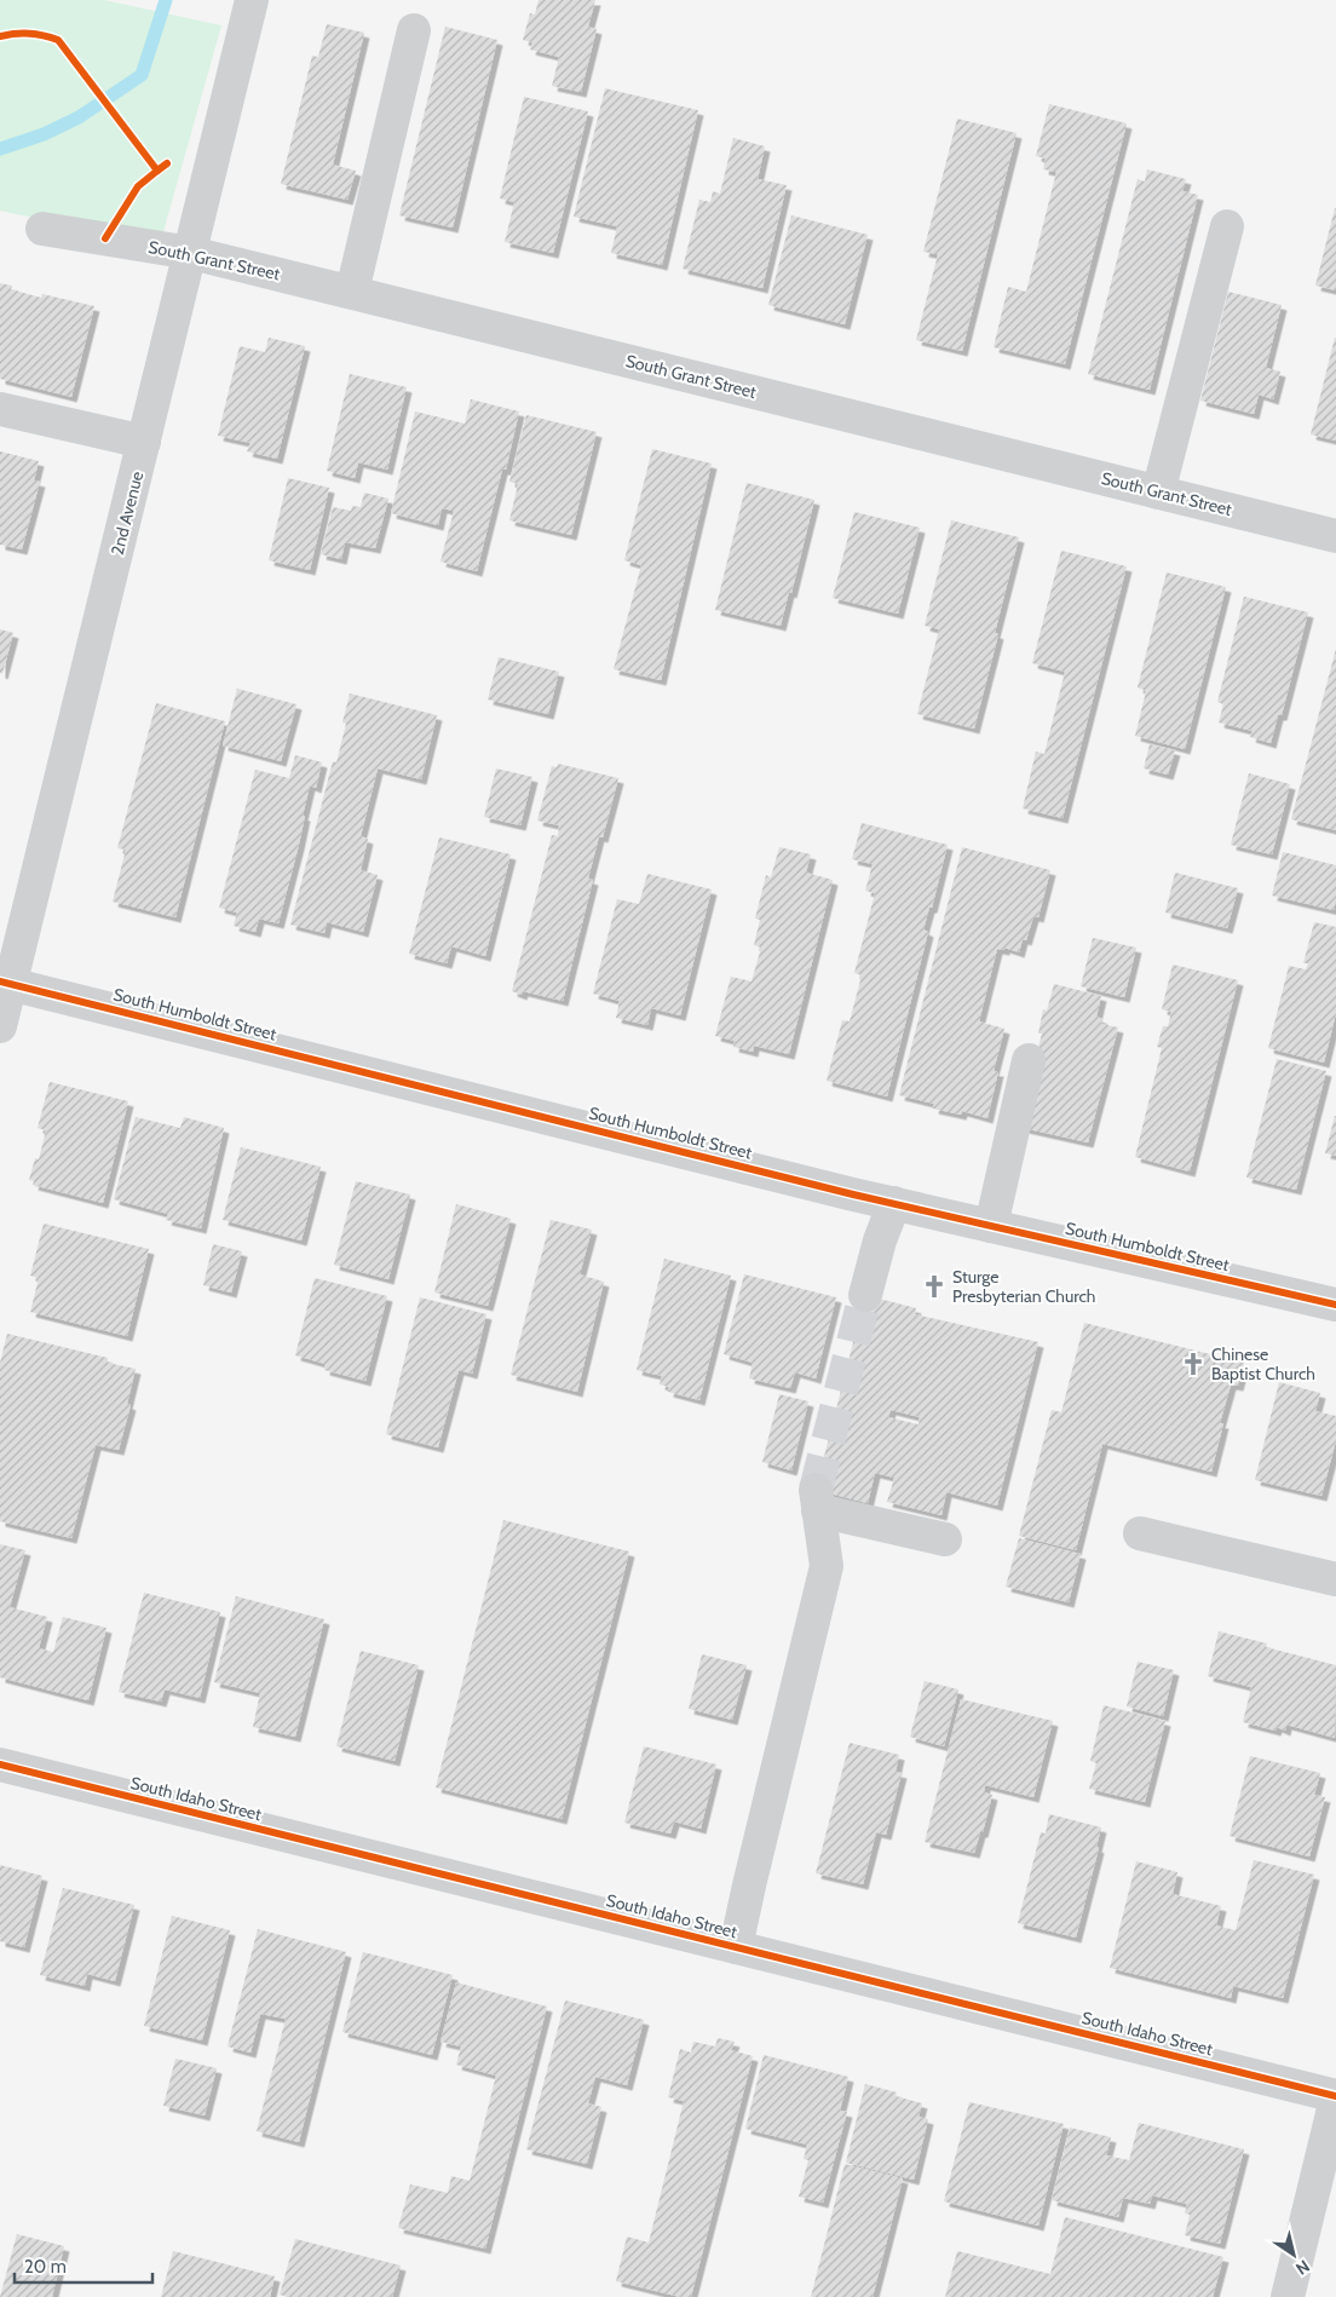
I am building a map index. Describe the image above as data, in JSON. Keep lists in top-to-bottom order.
{
  "streets": {
    "street": [
      "South Grant Street",
      "2nd Avenue",
      "South Humboldt Street",
      "South Idaho Street"
    ]
  },
  "crossings": [
    ["South Grant Street", "2nd Avenue"],
    ["2nd Avenue", "South Humboldt Street"]
  ],
  "places": {
    "church": ["Sturge Presbyterian Church", "Chinese Baptist Church"]
  },
  "scale_bar": "20 m",
  "north": "bottom right"
}
